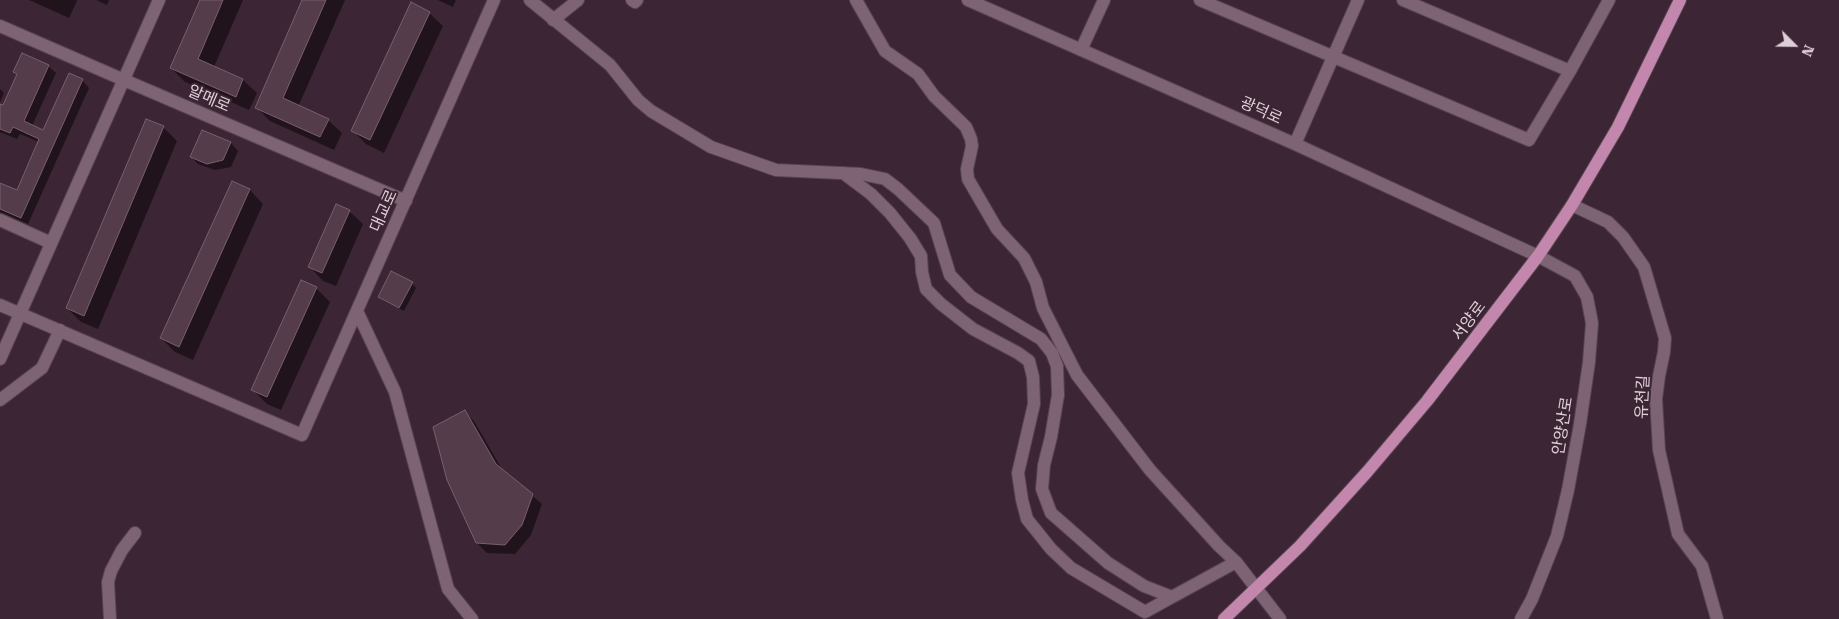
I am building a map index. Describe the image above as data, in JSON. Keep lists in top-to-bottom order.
{
  "streets": {
    "main road": ["서양로"],
    "street": [
      "알메로",
      "광덕로",
      "대교로",
      "유천길",
      "안양산로"
    ]
  },
  "crossings": [
    ["알메로", "대교로"],
    ["광덕로", "서양로"],
    ["광덕로", "안양산로"],
    ["서양로", "유천길"],
    ["서양로", "안양산로"]
  ],
  "north": "bottom right"
}
